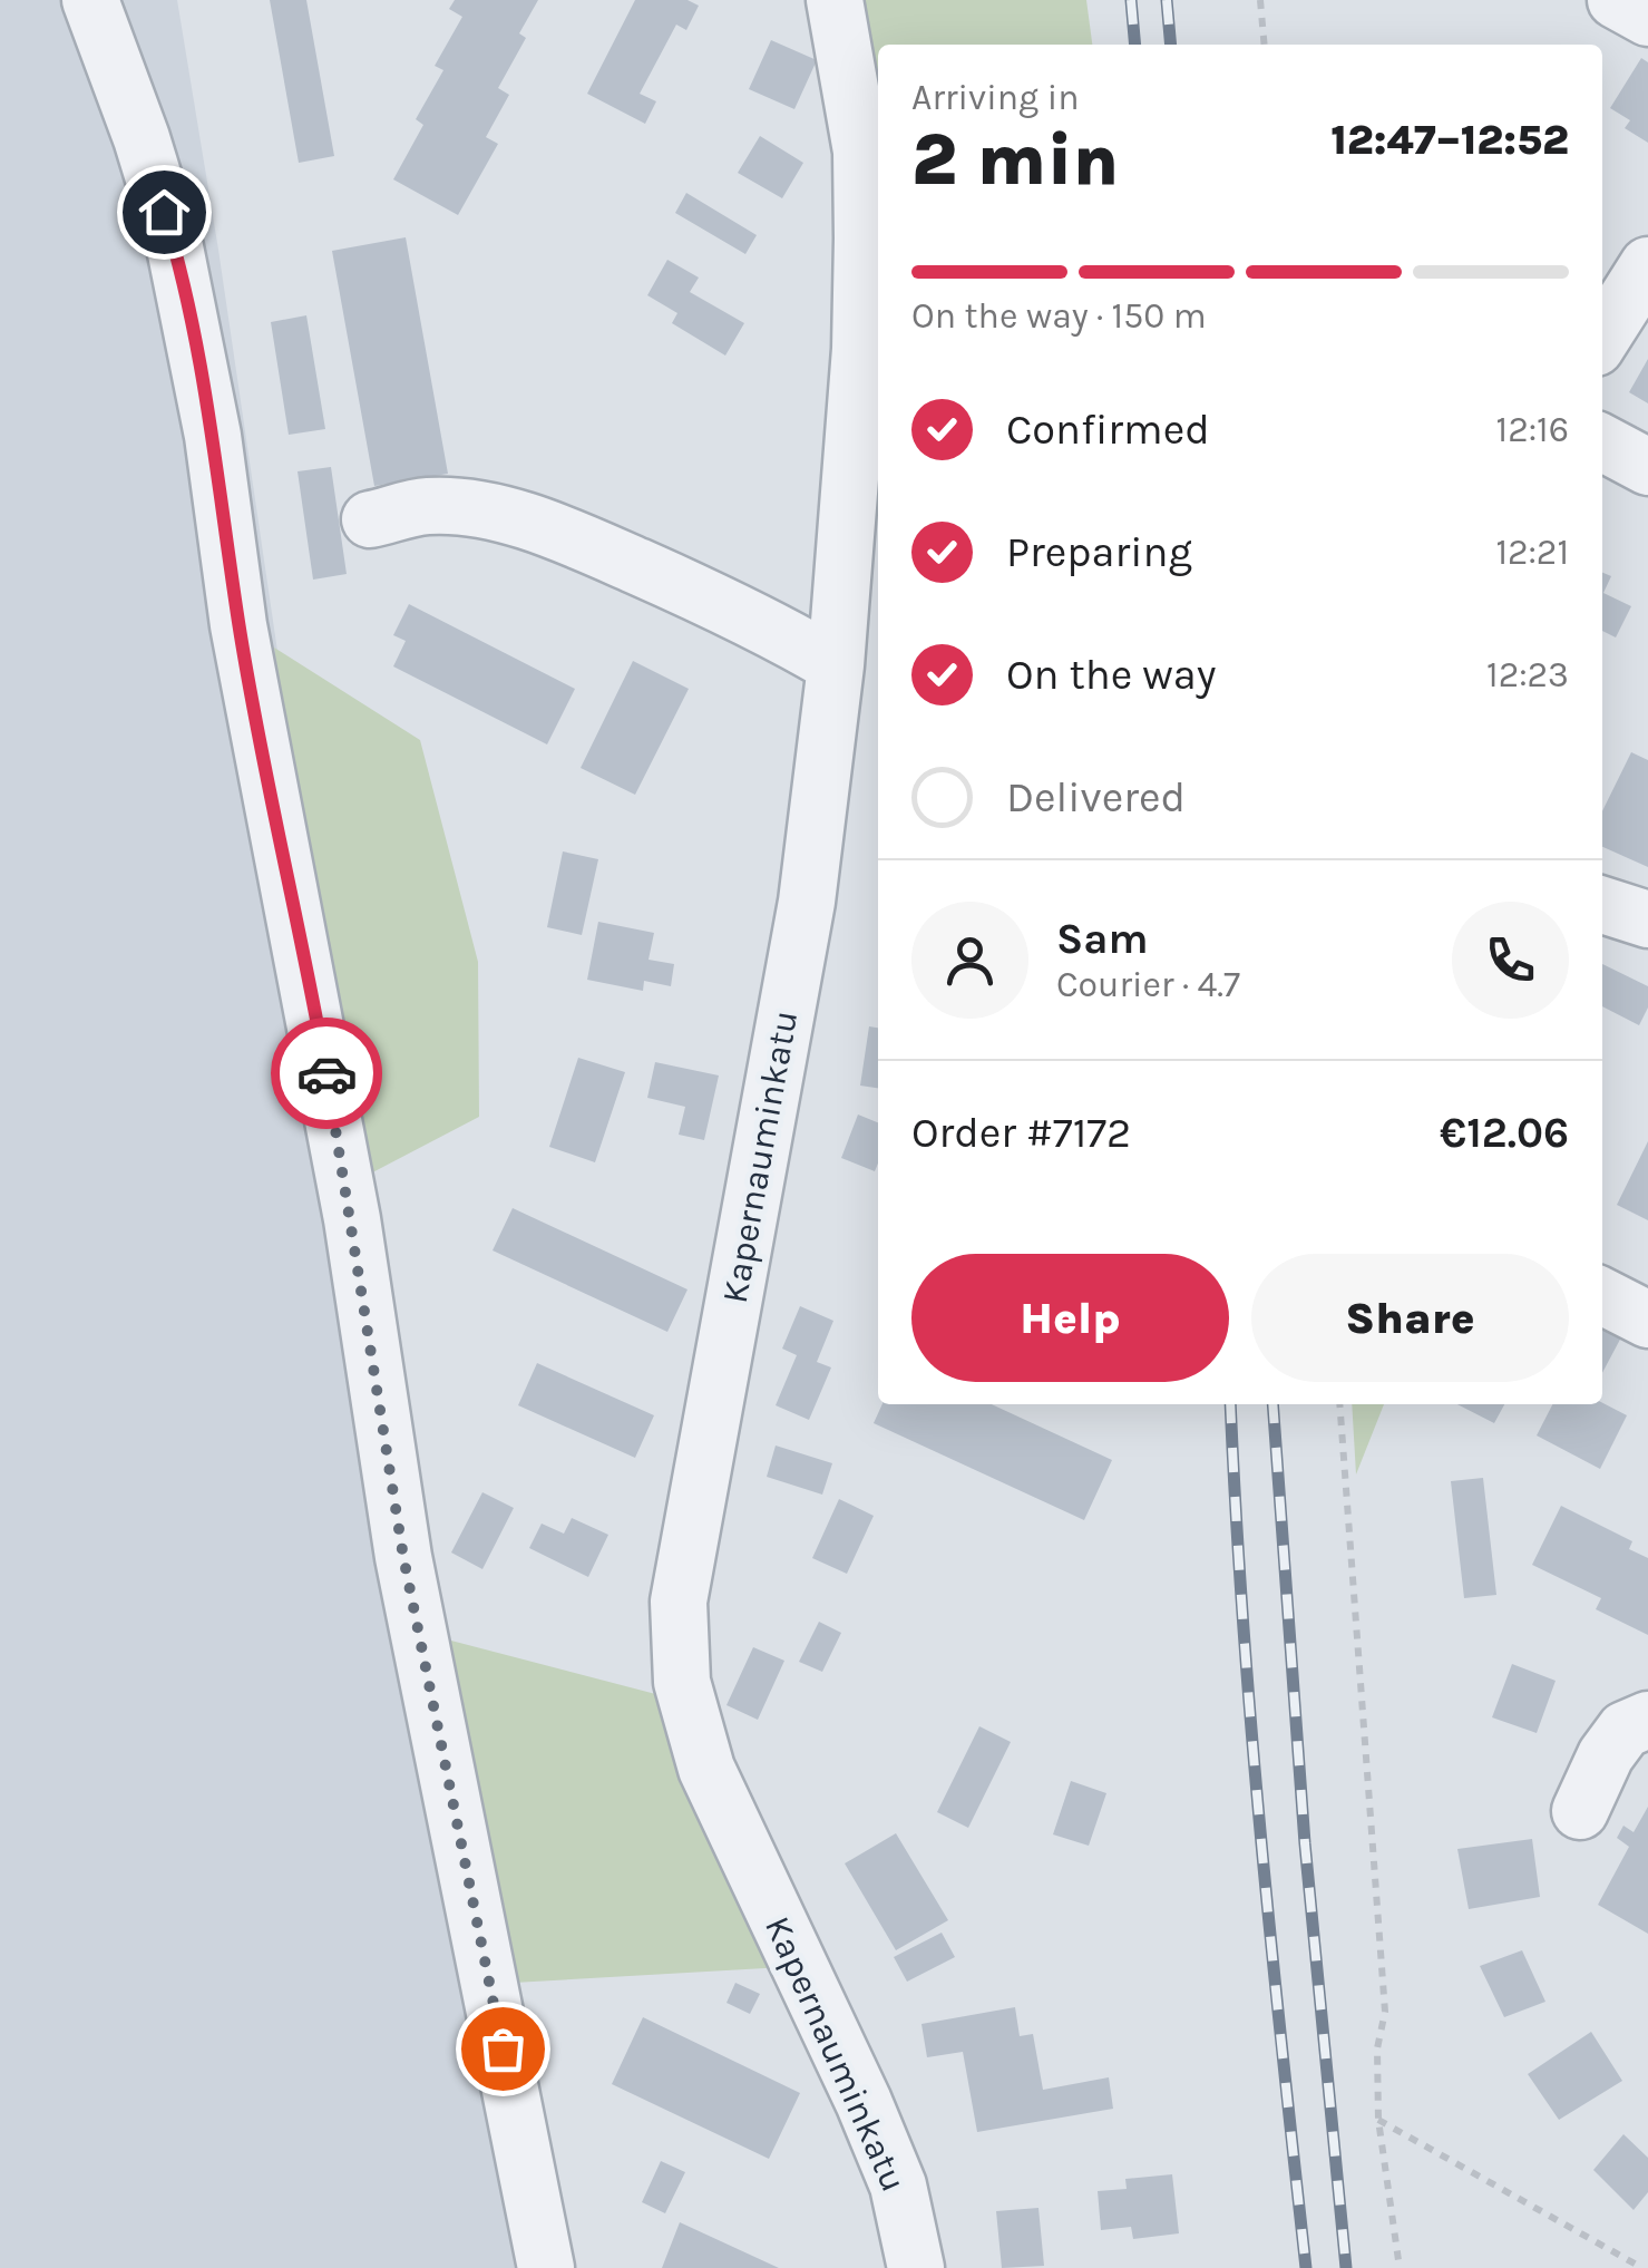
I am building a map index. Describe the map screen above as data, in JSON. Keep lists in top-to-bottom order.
{
  "streets": {
    "street": ["Kapernauminkatu"]
  },
  "page": {
    "heading": ["2 min", "Arriving in", "12:47–12:52"],
    "panel": [
      "Sam",
      "Courier · 4.7",
      "Order #7172",
      "€12.06"
    ],
    "bar": "On the way · 150 m",
    "list": [
      ["Confirmed", "12:16"],
      ["Preparing", "12:21"],
      ["On the way", "12:23"],
      "Delivered"
    ],
    "buttons": ["Help", "Share"]
  }
}
